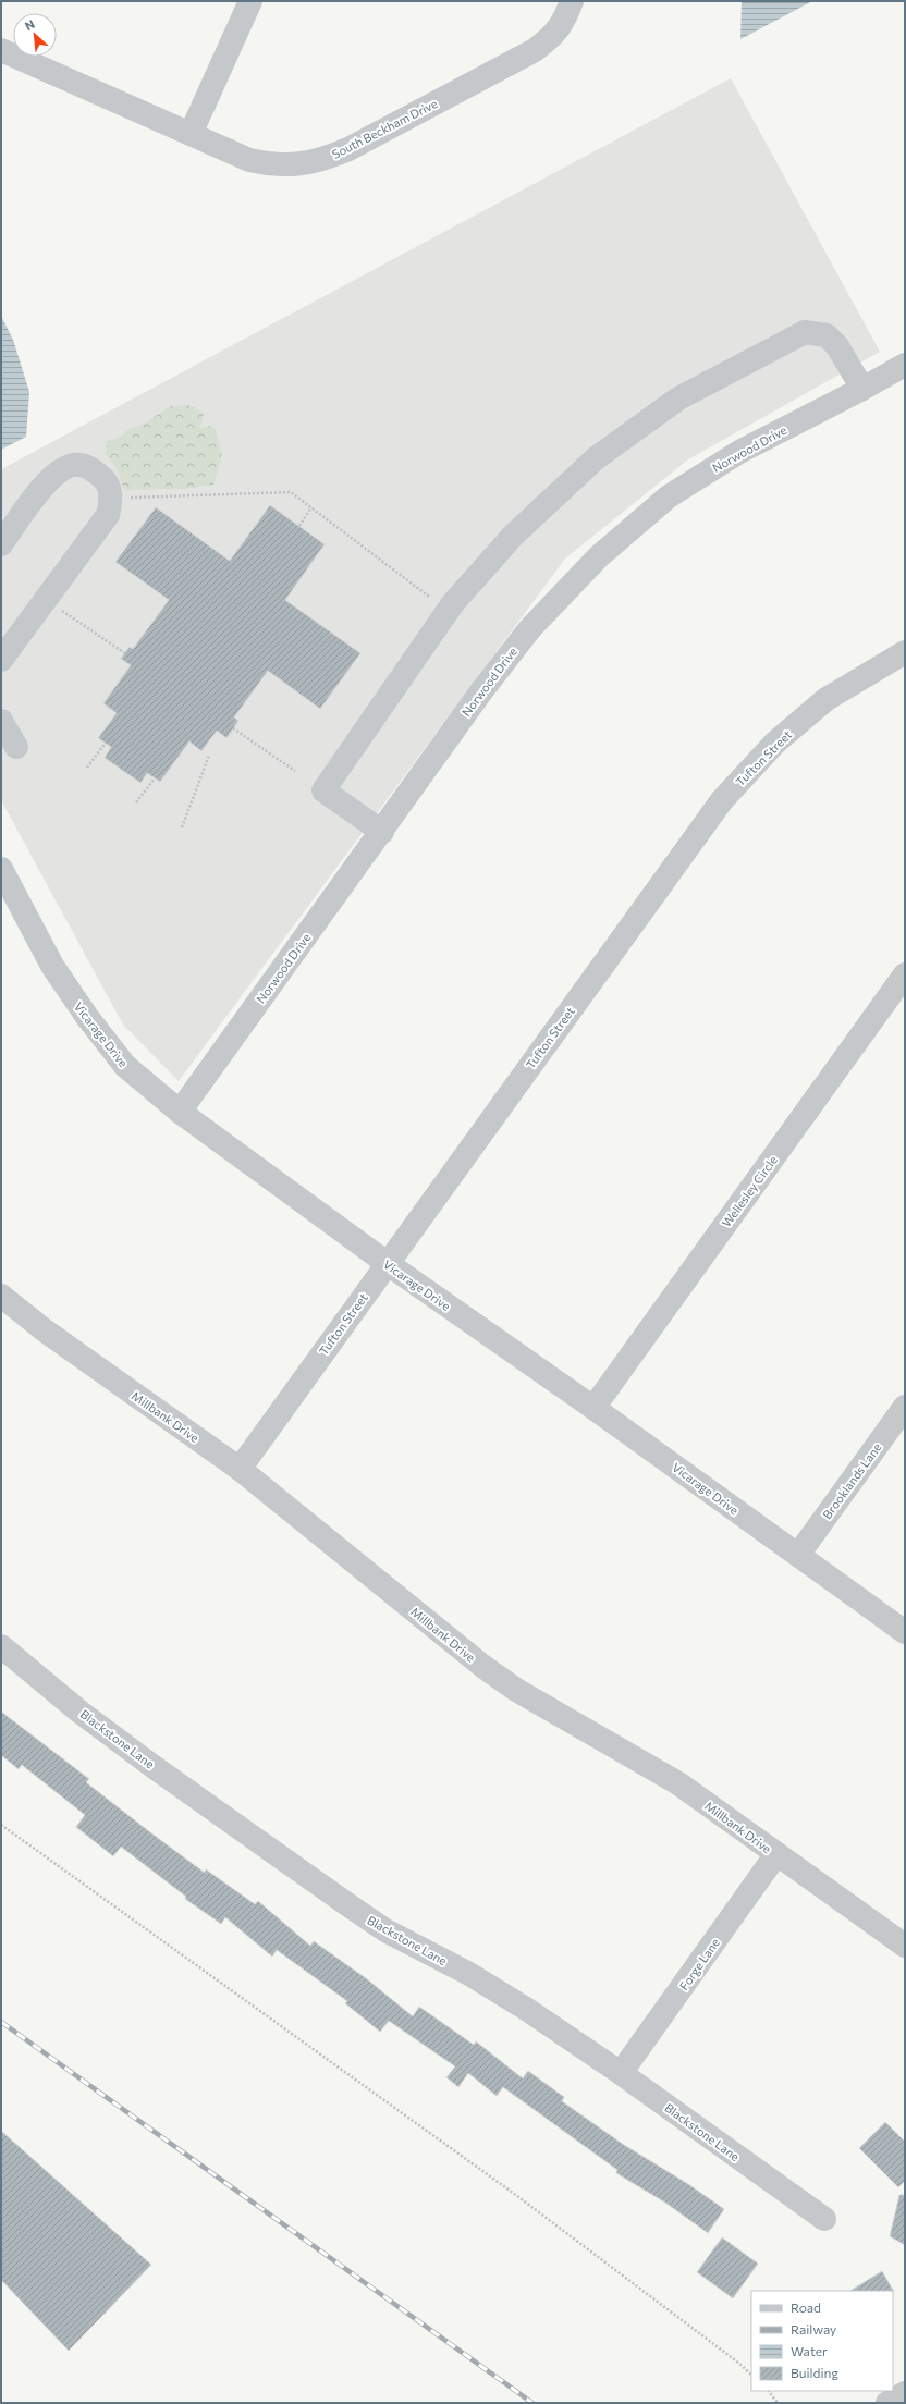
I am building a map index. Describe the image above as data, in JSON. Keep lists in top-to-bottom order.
{
  "streets": {
    "street": [
      "South Beckham Drive",
      "Norwood Drive",
      "Tufton Street",
      "Vicarage Drive",
      "Wellesley Circle",
      "Millbank Drive",
      "Brooklands Lane",
      "Blackstone Lane",
      "Forge Lane"
    ]
  },
  "crossings": [
    ["Norwood Drive", "Vicarage Drive"],
    ["Tufton Street", "Vicarage Drive"],
    ["Tufton Street", "Millbank Drive"],
    ["Vicarage Drive", "Wellesley Circle"],
    ["Vicarage Drive", "Brooklands Lane"],
    ["Millbank Drive", "Forge Lane"],
    ["Blackstone Lane", "Forge Lane"]
  ],
  "legend": [
    "Road",
    "Railway",
    "Water",
    "Building"
  ],
  "north": "top left"
}
